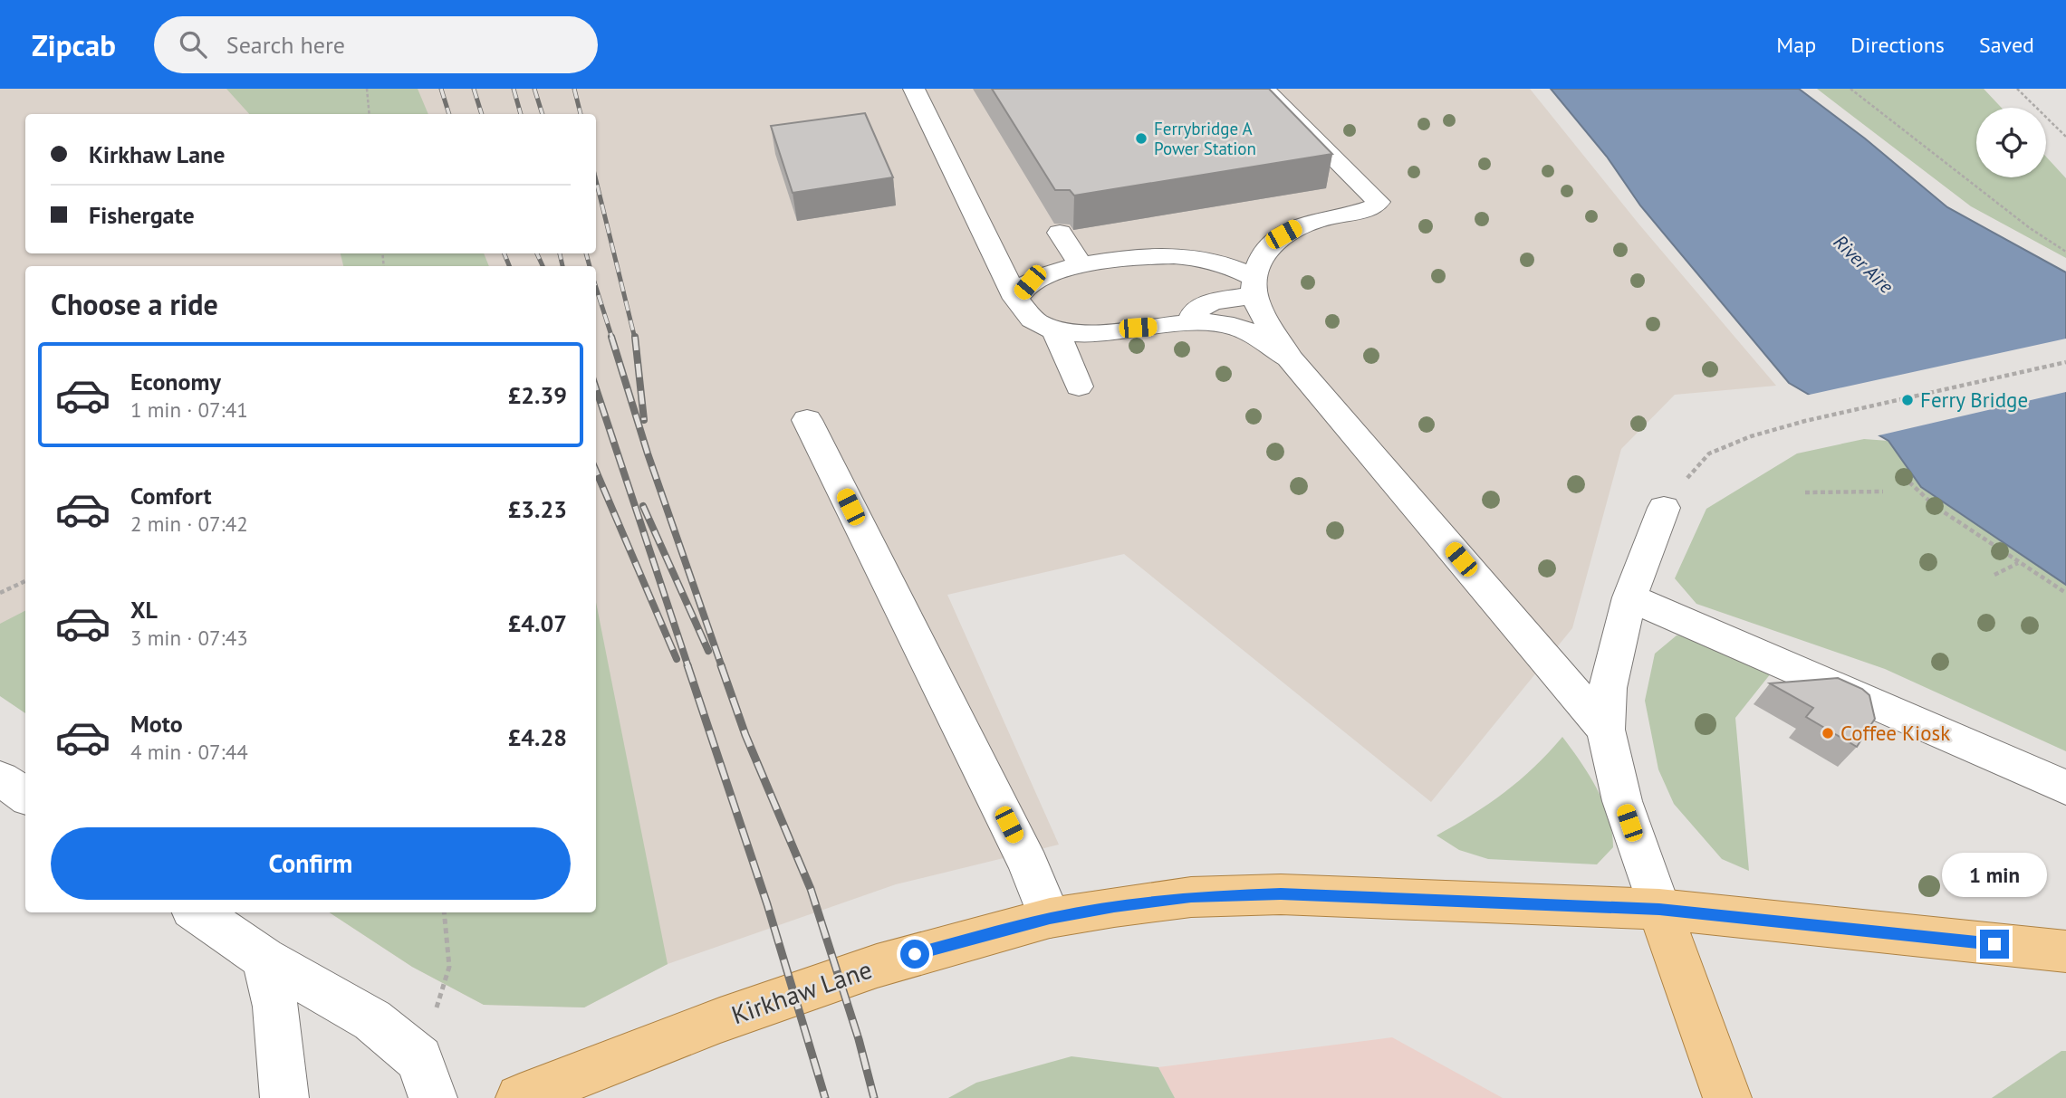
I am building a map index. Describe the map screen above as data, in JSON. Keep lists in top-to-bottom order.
{
  "streets": {
    "main road": ["Kirkhaw Lane"]
  },
  "water": ["River Aire"],
  "places": ["Ferrybridge A Power Station", "Ferry Bridge", "Coffee Kiosk"],
  "page": {
    "header": "Zipcab",
    "search": "Search here",
    "nav": ["Map", "Directions", "Saved"],
    "banner": ["Kirkhaw Lane", "Fishergate"],
    "heading": "Choose a ride",
    "list": [
      {
        "name": "Economy",
        "note": "1 min · 07:41",
        "value": "£2.39"
      },
      {
        "name": "Comfort",
        "note": "2 min · 07:42",
        "value": "£3.23"
      },
      {
        "name": "XL",
        "note": "3 min · 07:43",
        "value": "£4.07"
      },
      {
        "name": "Moto",
        "note": "4 min · 07:44",
        "value": "£4.28"
      }
    ],
    "buttons": "Confirm",
    "bubble": "1 min"
  }
}
